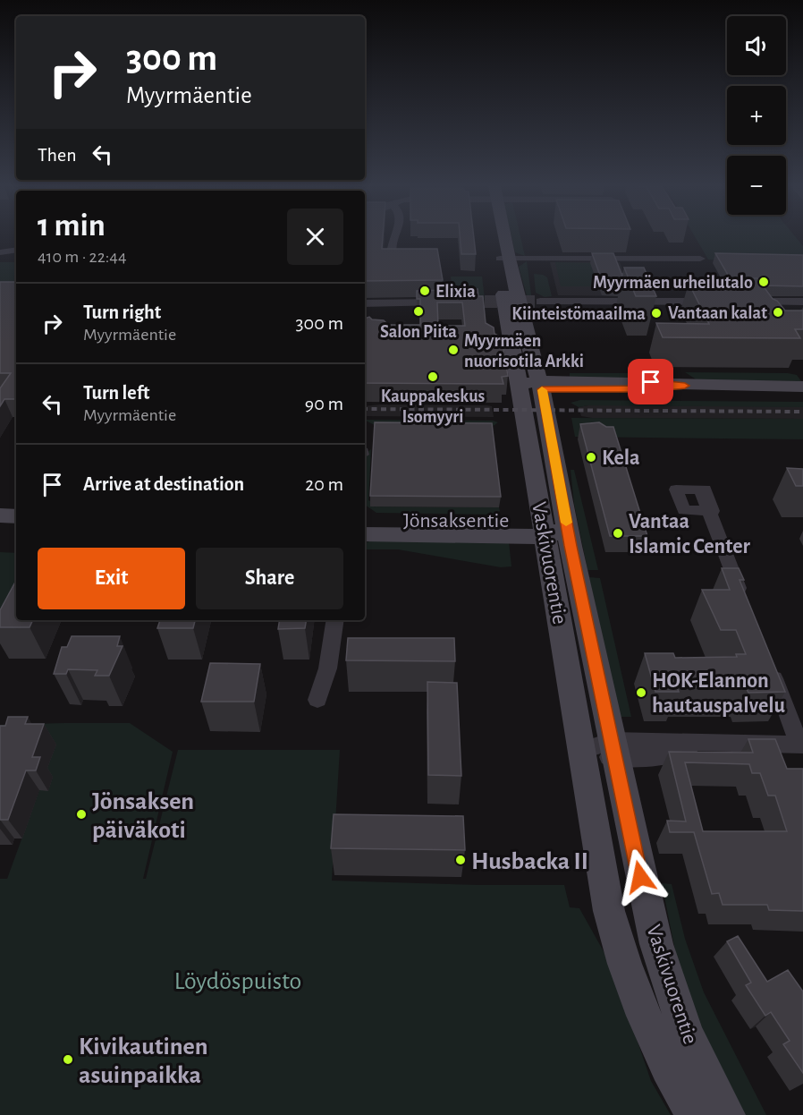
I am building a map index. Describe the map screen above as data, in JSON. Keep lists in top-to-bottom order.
{
  "streets": {
    "main road": ["Jönsaksentie", "Vaskivuorentie"]
  },
  "crossings": [
    ["Jönsaksentie", "Vaskivuorentie"]
  ],
  "parks": ["Löydöspuisto"],
  "places": [
    "Myyrmäen urheilutalo",
    "Elixia",
    "Salon Piita",
    "Vantaan kalat",
    "Kiinteistömaailma",
    "Myyrmäen nuorisotila Arkki",
    "Kauppakeskus Isomyyri",
    "Kela",
    "Vantaa Islamic Center",
    "HOK-Elannon hautauspalvelu",
    "Jönsaksen päiväkoti",
    "Husbacka II",
    "Kivikautinen asuinpaikka"
  ],
  "page": {
    "map_buttons": ["+", "−"],
    "turn": ["300 m", "Myyrmäentie"],
    "then": "Then",
    "heading": ["1 min", "410 m · 22:44"],
    "list": [
      {
        "name": "Turn right",
        "note": "Myyrmäentie",
        "value": "300 m"
      },
      {
        "name": "Turn left",
        "note": "Myyrmäentie",
        "value": "90 m"
      },
      {
        "name": "Arrive at destination",
        "value": "20 m"
      }
    ],
    "buttons": ["Exit", "Share"]
  }
}
